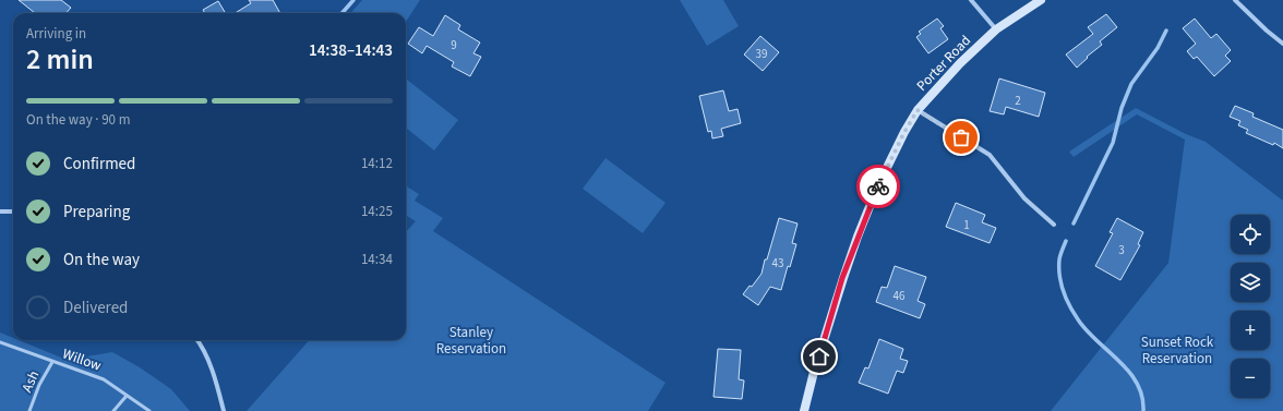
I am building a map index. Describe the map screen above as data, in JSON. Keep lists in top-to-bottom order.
{
  "streets": {
    "street": ["Porter Road"],
    "lane": ["Willow", "Ash"]
  },
  "crossings": [
    ["Willow", "Ash"]
  ],
  "parks": ["Stanley Reservation", "Sunset Rock Reservation"],
  "house_numbers": [
    "9",
    "39",
    "2",
    "1",
    "3",
    "43",
    "46"
  ],
  "page": {
    "heading": ["2 min", "Arriving in", "14:38–14:43"],
    "bar": "On the way · 90 m",
    "list": [
      ["Confirmed", "14:12"],
      ["Preparing", "14:25"],
      ["On the way", "14:34"],
      "Delivered"
    ],
    "map_buttons": ["+", "−"]
  }
}
